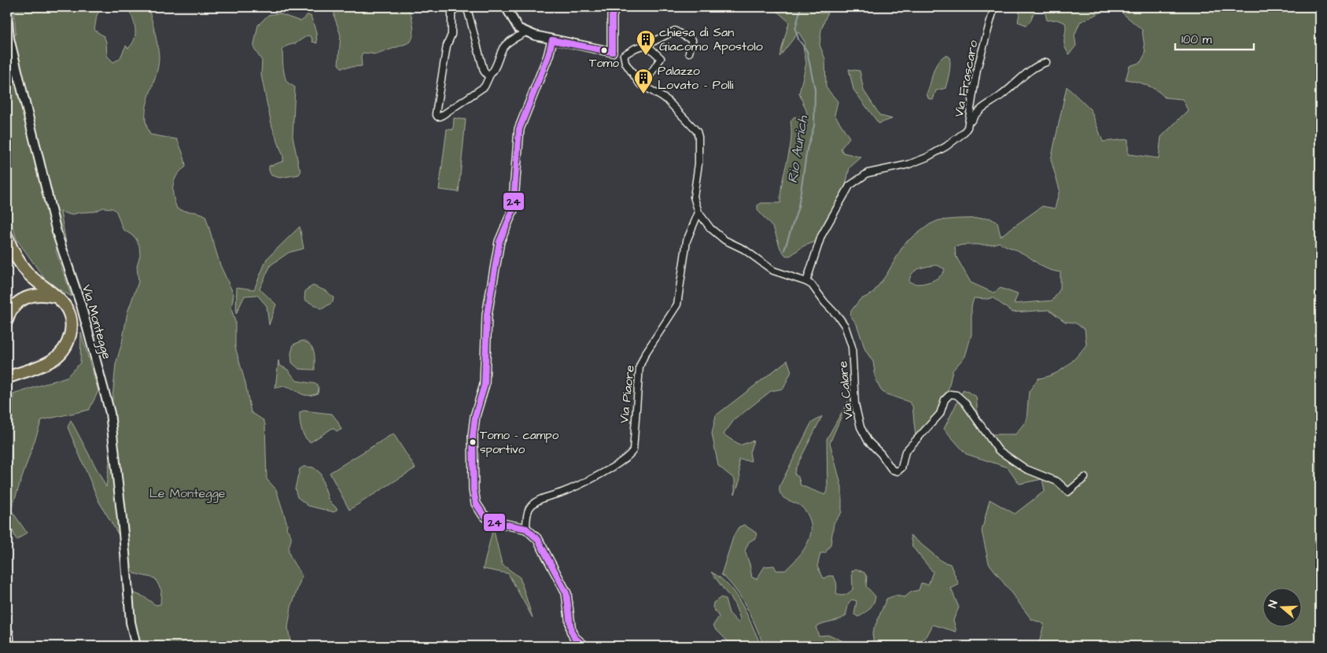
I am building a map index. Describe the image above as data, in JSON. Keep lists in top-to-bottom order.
{
  "streets": {
    "street": [
      "Via Frascaro",
      "Via Montegge",
      "Via Calare",
      "Via Piaore"
    ]
  },
  "crossings": [
    ["Via Frascaro", "Via Calare"]
  ],
  "water": ["Rio Aurich"],
  "parks": ["Le Montegge"],
  "places": {
    "other": ["Tomo", "Tomo - campo sportivo"],
    "building": ["chiesa di San Giacomo Apostolo", "Palazzo Lovato - Polli"]
  },
  "lines": ["transit line 24"],
  "scale_bar": "100 m",
  "north": "left"
}
